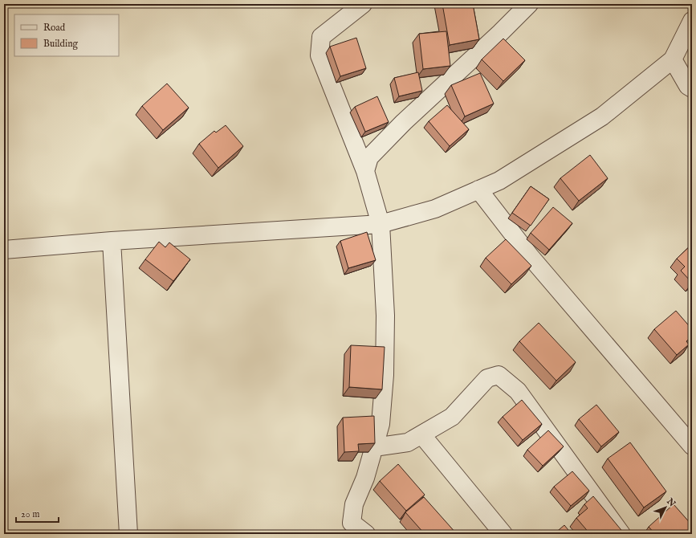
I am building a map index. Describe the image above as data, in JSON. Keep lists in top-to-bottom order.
{
  "legend": ["Road", "Building"],
  "scale_bar": "20 m",
  "north": "top right"
}
